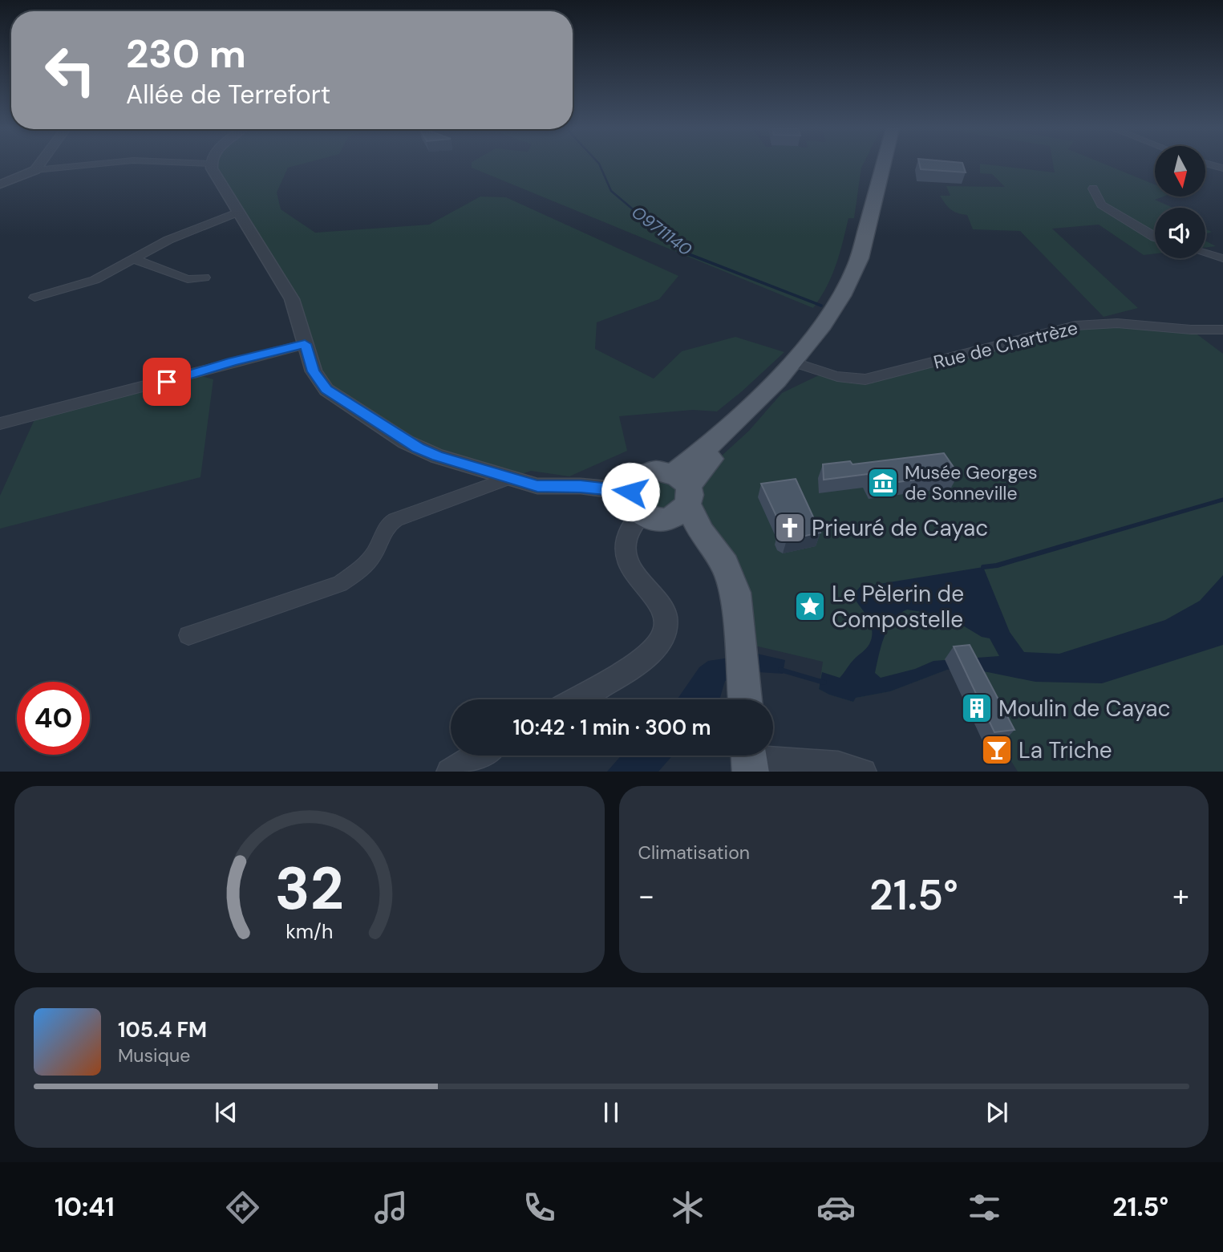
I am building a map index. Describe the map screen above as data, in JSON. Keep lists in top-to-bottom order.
{
  "streets": {
    "street": ["Rue de Chartrèze"]
  },
  "water": ["O9711140"],
  "places": {
    "museum": ["Musée Georges de Sonneville"],
    "church": ["Prieuré de Cayac"],
    "place": ["Le Pèlerin de Compostelle"],
    "building": ["Moulin de Cayac"],
    "bar": ["La Triche"]
  },
  "north": "bottom",
  "page": {
    "turn": ["230 m", "Allée de Terrefort"],
    "limit": "40",
    "trip": "10:42 · 1 min · 300 m",
    "tile": "Climatisation",
    "heat": ["−", "21.5°", "+"],
    "song": ["105.4 FM", "Musique"],
    "tabs": ["10:41", "21.5°"],
    "gauge": ["32", "km/h"]
  }
}
